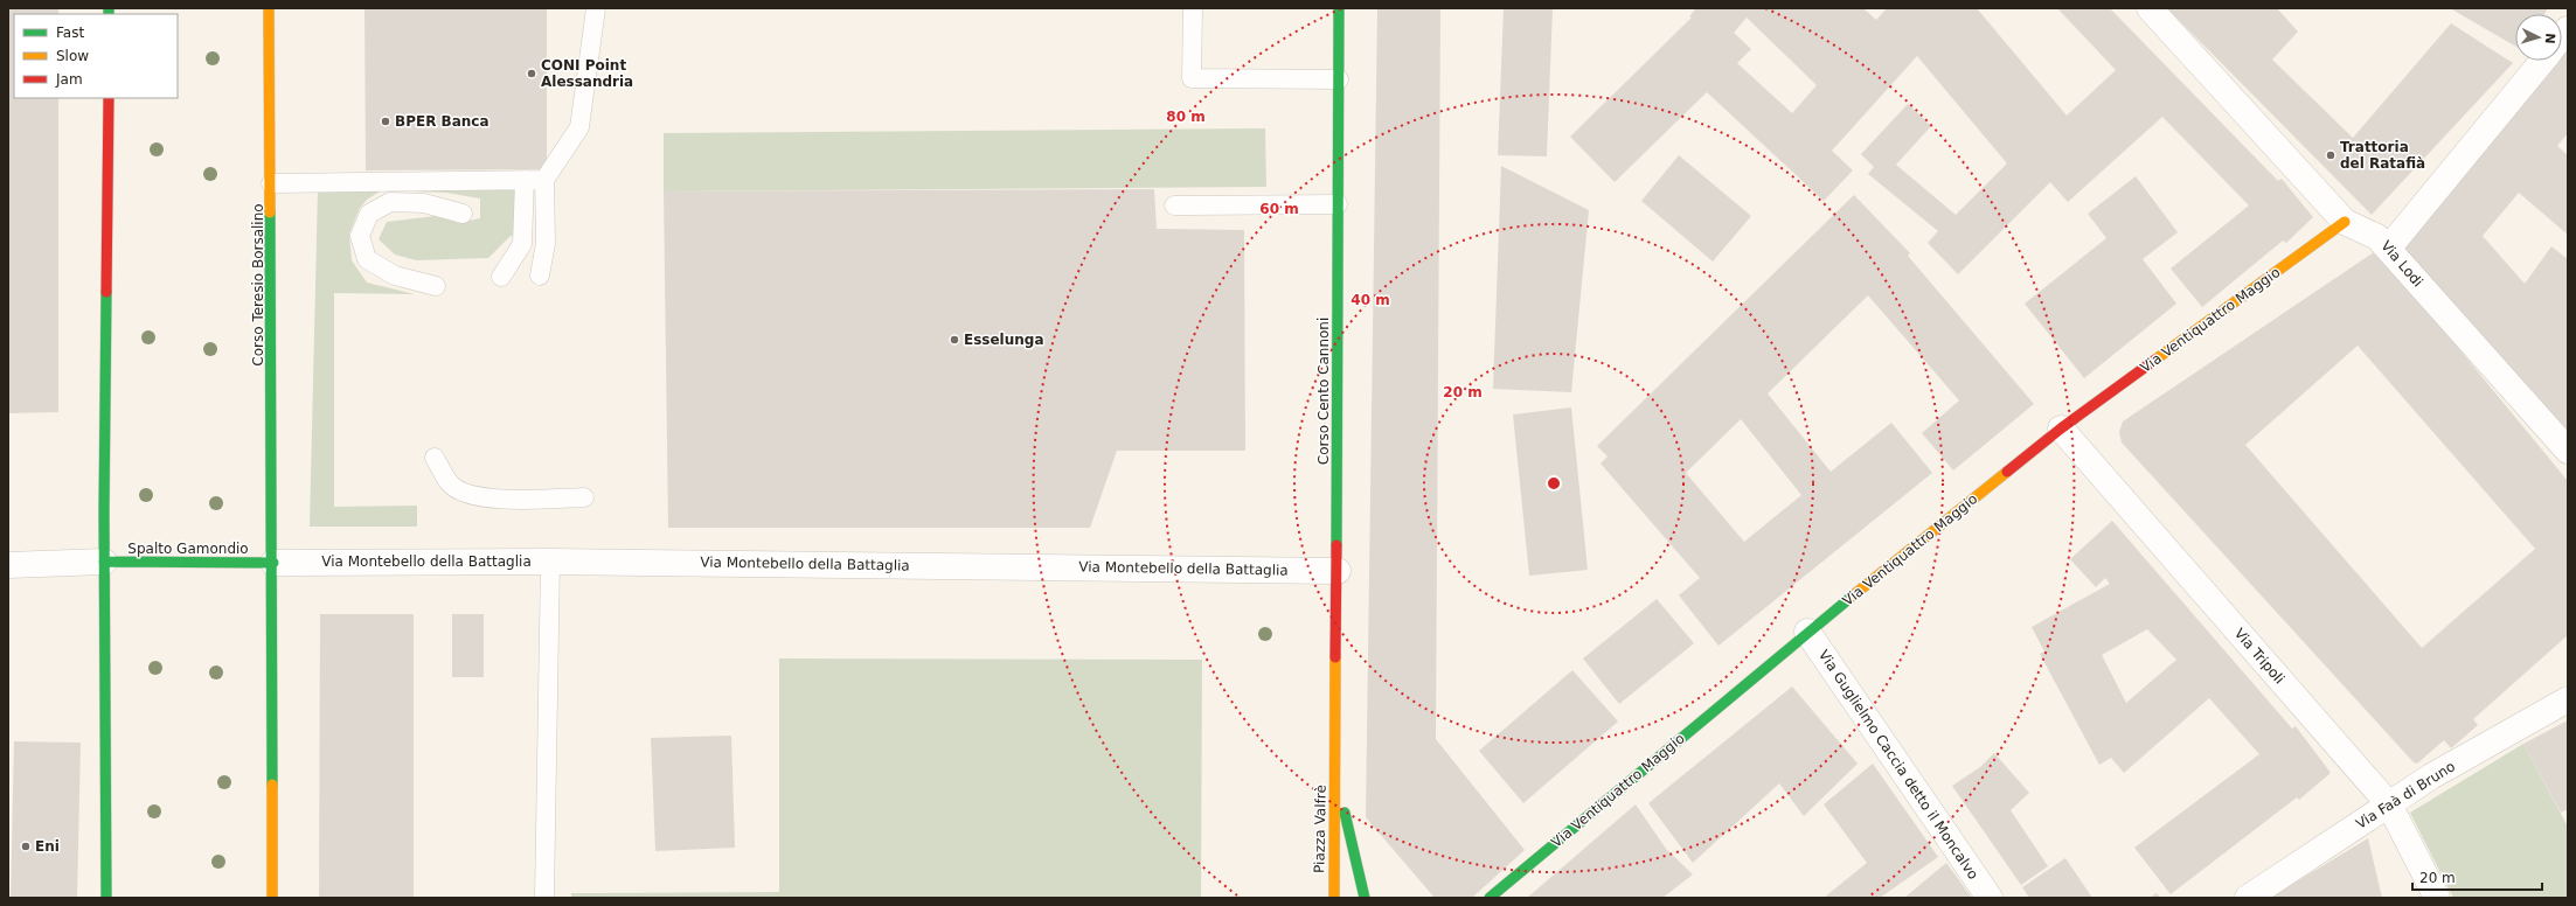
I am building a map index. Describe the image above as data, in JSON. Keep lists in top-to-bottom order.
{
  "streets": {
    "street": [
      "Via Lodi",
      "Corso Teresio Borsalino",
      "Via Ventiquattro Maggio",
      "Corso Cento Cannoni",
      "Spalto Gamondio",
      "Via Montebello della Battaglia",
      "Via Tripoli",
      "Via Guglielmo Caccia detto il Moncalvo",
      "Via Faà di Bruno",
      "Piazza Valfrè"
    ]
  },
  "crossings": [
    ["Via Lodi", "Via Ventiquattro Maggio"],
    ["Corso Teresio Borsalino", "Spalto Gamondio"],
    ["Corso Teresio Borsalino", "Via Montebello della Battaglia"],
    ["Via Ventiquattro Maggio", "Via Tripoli"],
    ["Via Ventiquattro Maggio", "Via Guglielmo Caccia detto il Moncalvo"],
    ["Corso Cento Cannoni", "Via Montebello della Battaglia"],
    ["Corso Cento Cannoni", "Piazza Valfrè"],
    ["Spalto Gamondio", "Via Montebello della Battaglia"],
    ["Via Tripoli", "Via Faà di Bruno"]
  ],
  "places": [
    "CONI Point Alessandria",
    "BPER Banca",
    "Trattoria del Ratafià",
    "Esselunga",
    "Eni"
  ],
  "legend": ["Fast", "Slow", "Jam"],
  "scale_bar": "20 m",
  "north": "right",
  "rings": [
    "80 m",
    "60 m",
    "40 m",
    "20 m"
  ]
}
